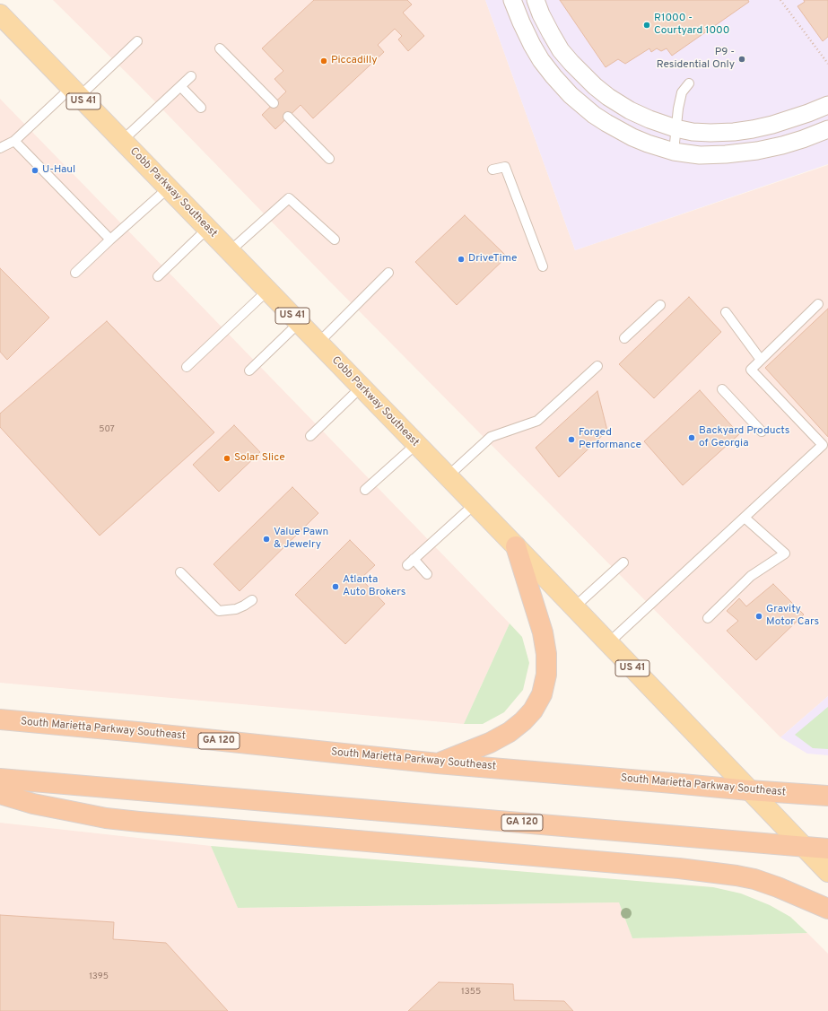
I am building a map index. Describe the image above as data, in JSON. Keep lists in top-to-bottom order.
{
  "streets": {
    "highway": ["South Marietta Parkway Southeast", "GA 120"],
    "main road": ["US 41", "Cobb Parkway Southeast"]
  },
  "crossings": [
    ["US 41", "Cobb Parkway Southeast"],
    ["US 41", "South Marietta Parkway Southeast"],
    ["US 41", "GA 120"],
    ["Cobb Parkway Southeast", "South Marietta Parkway Southeast"]
  ],
  "places": [
    "R1000 - Courtyard 1000",
    "P9 - Residential Only",
    "Piccadilly",
    "U-Haul",
    "DriveTime",
    "Backyard Products of Georgia",
    "Forged Performance",
    "Solar Slice",
    "Value Pawn & Jewelry",
    "Atlanta Auto Brokers",
    "Gravity Motor Cars"
  ],
  "house_numbers": ["507", "1395", "1355"]
}
